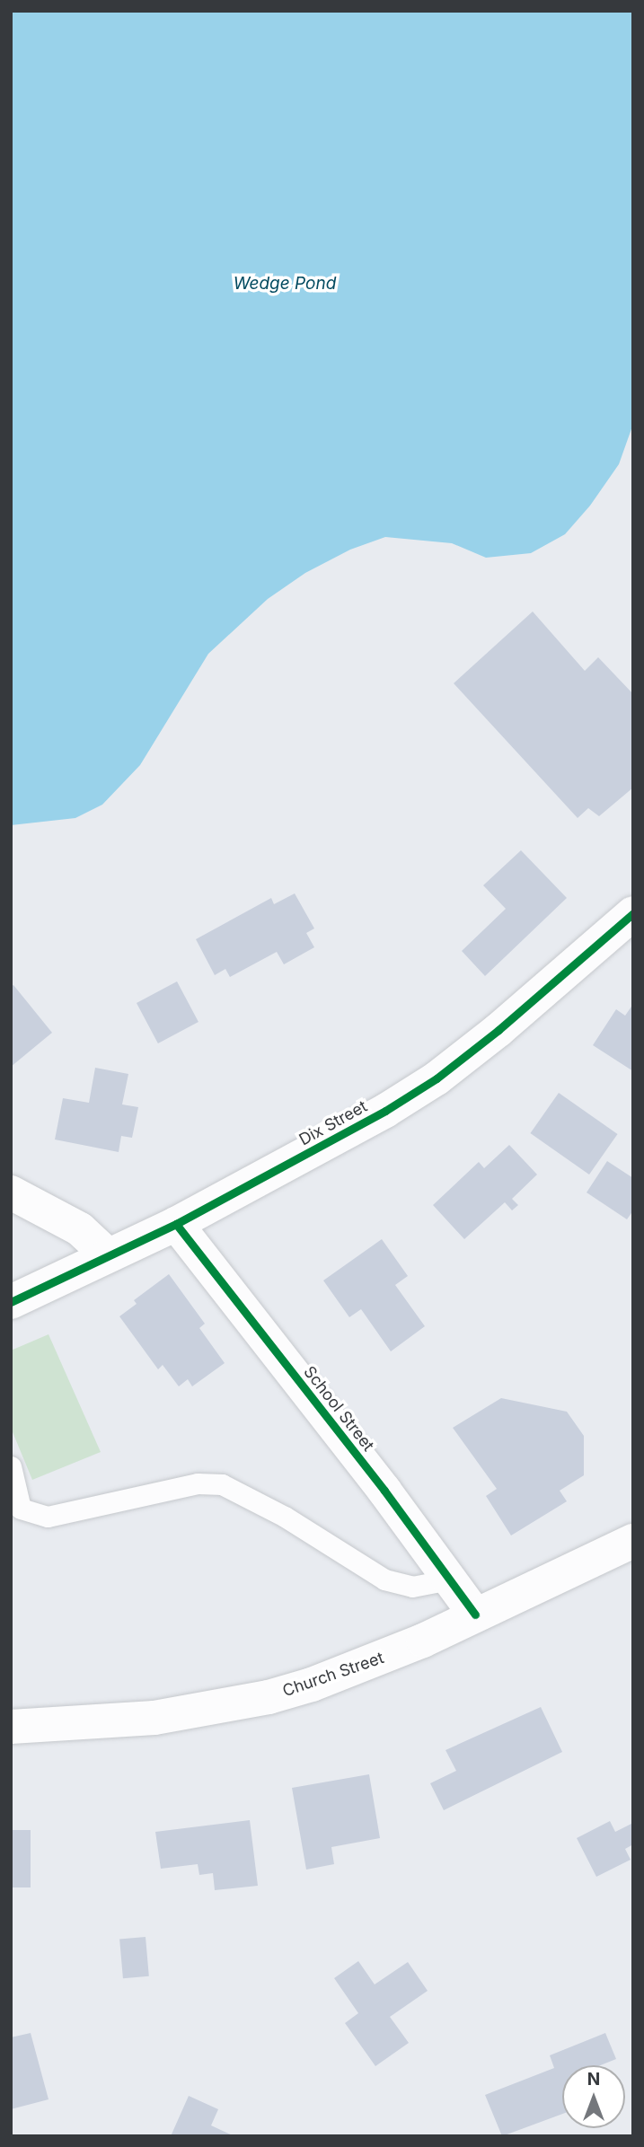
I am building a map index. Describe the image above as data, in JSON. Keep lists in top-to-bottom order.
{
  "streets": {
    "street": ["Dix Street", "School Street", "Church Street"]
  },
  "crossings": [
    ["Dix Street", "School Street"],
    ["School Street", "Church Street"]
  ],
  "water": ["Wedge Pond"],
  "north": "top"
}
